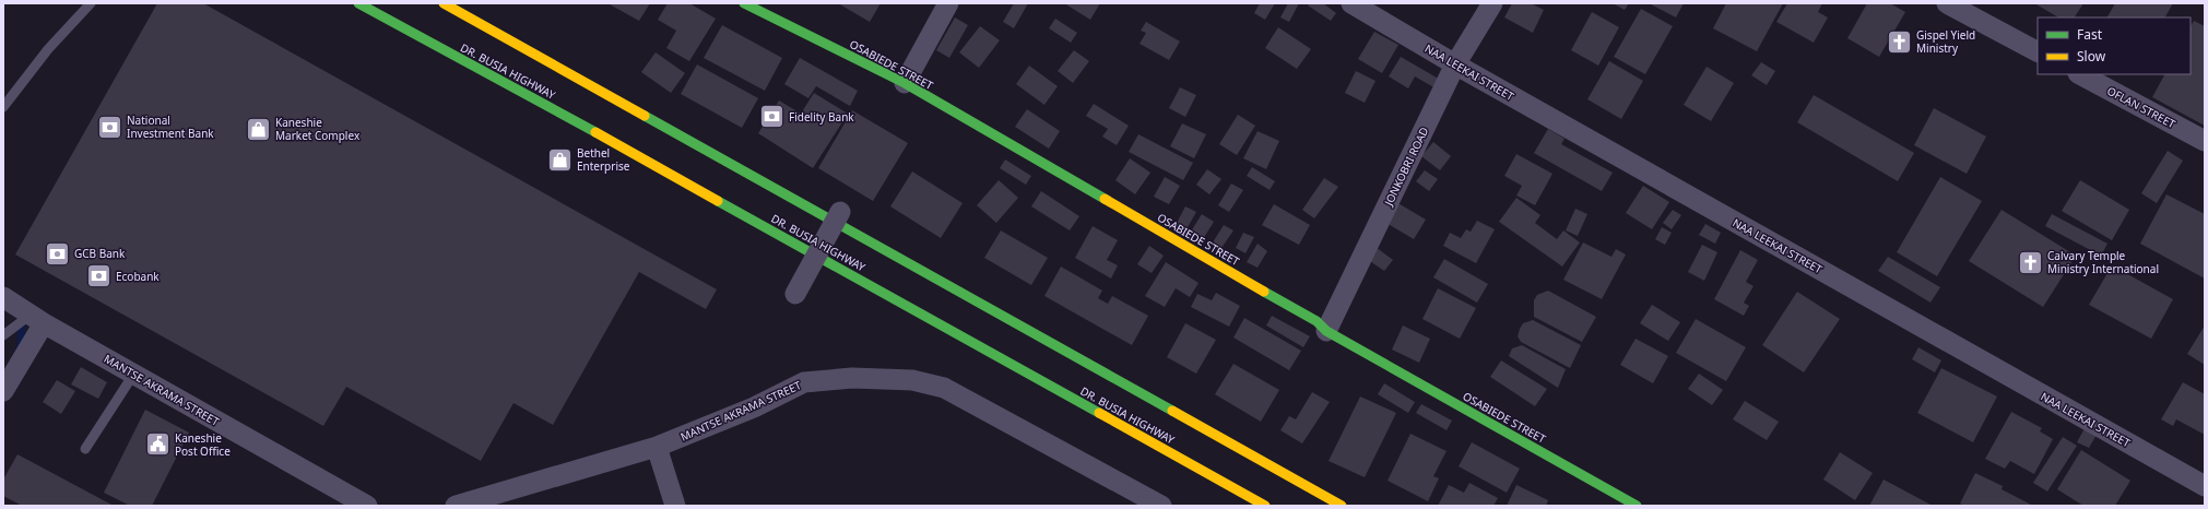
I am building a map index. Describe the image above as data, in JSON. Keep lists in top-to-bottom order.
{
  "streets": {
    "main road": ["OSABIEDE STREET", "DR. BUSIA HIGHWAY"],
    "street": [
      "NAA LEEKAI STREET",
      "OFLAN STREET",
      "JONKOBRI ROAD",
      "MANTSE AKRAMA STREET"
    ]
  },
  "crossings": [
    ["OSABIEDE STREET", "JONKOBRI ROAD"],
    ["NAA LEEKAI STREET", "JONKOBRI ROAD"]
  ],
  "places": {
    "church": ["Gispel Yield Ministry", "Calvary Temple Ministry International"],
    "bank": [
      "Fidelity Bank",
      "National Investment Bank",
      "GCB Bank",
      "Ecobank"
    ],
    "shop": ["Kaneshie Market Complex", "Bethel Enterprise"],
    "public building": ["Kaneshie Post Office"]
  },
  "legend": ["Fast", "Slow"]
}
